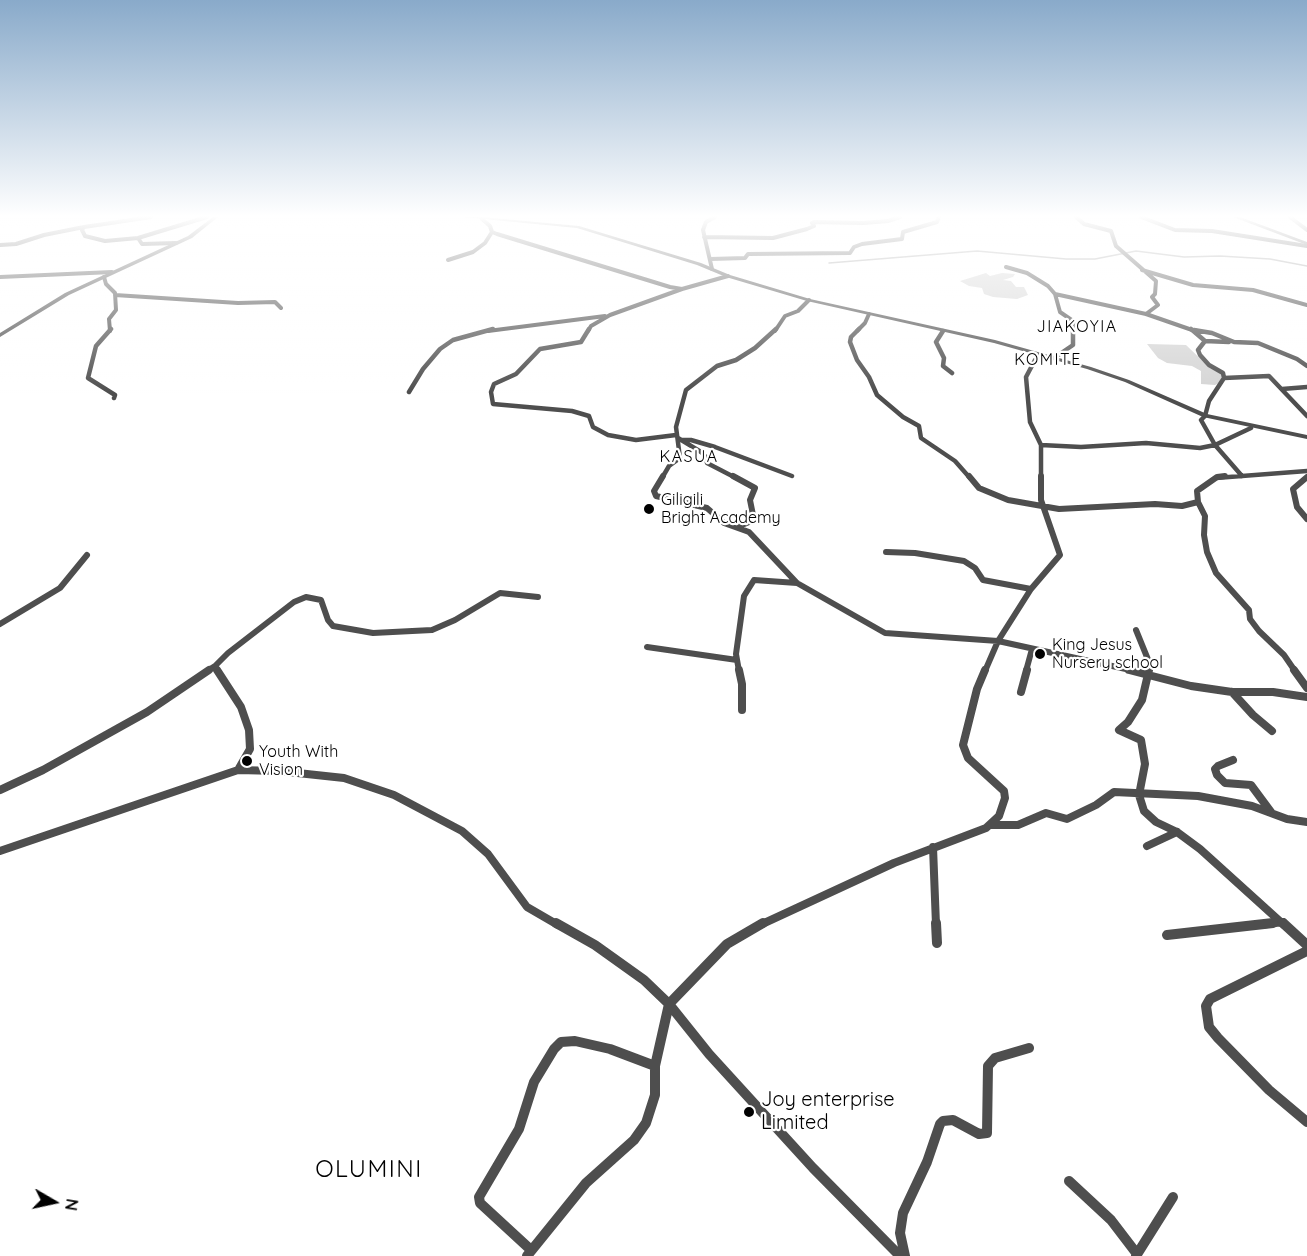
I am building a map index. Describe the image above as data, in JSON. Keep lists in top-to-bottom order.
{
  "districts": [
    "JIAKOYIA",
    "KOMITE",
    "KASUA",
    "OLUMINI"
  ],
  "places": [
    "Giligili Bright Academy",
    "King Jesus Nursery school",
    "Youth With Vision",
    "Joy enterprise Limited"
  ],
  "north": "right"
}
